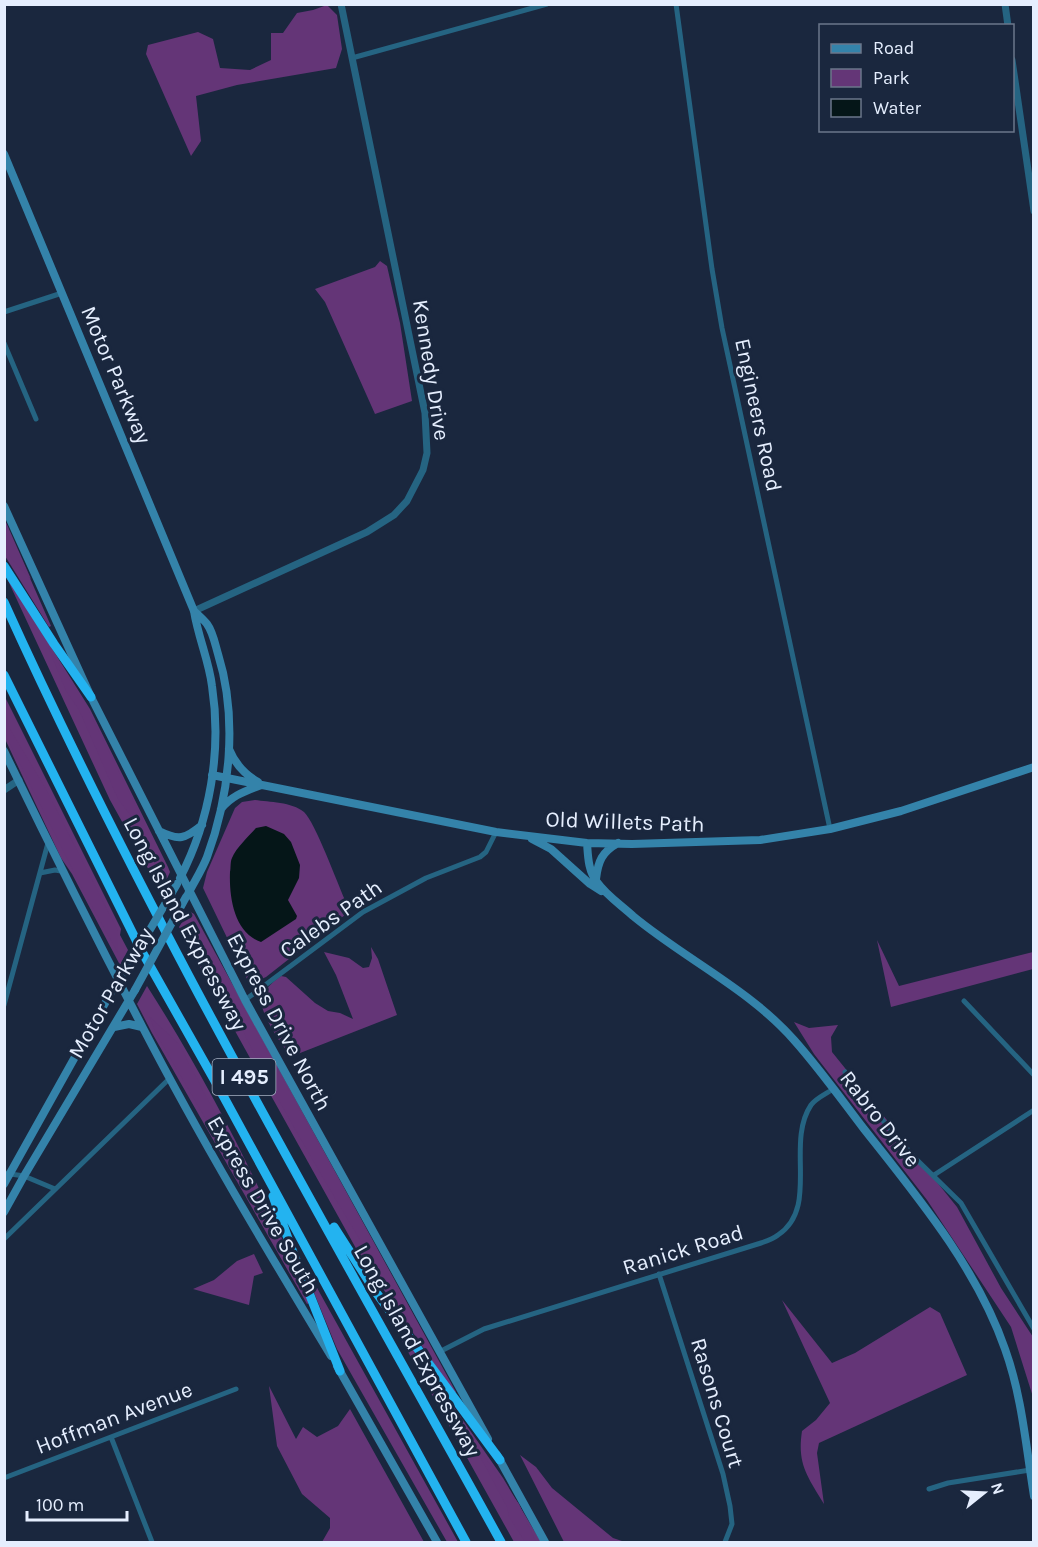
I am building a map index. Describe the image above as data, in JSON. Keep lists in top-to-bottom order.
{
  "streets": {
    "highway": ["Long Island Expressway", "I 495"],
    "main road": [
      "Motor Parkway",
      "Old Willets Path",
      "Express Drive North",
      "Rabro Drive",
      "Express Drive South"
    ],
    "street": [
      "Kennedy Drive",
      "Engineers Road",
      "Calebs Path",
      "Ranick Road",
      "Rasons Court",
      "Hoffman Avenue"
    ]
  },
  "crossings": [
    ["Kennedy Drive", "Motor Parkway"],
    ["Motor Parkway", "Old Willets Path"],
    ["Motor Parkway", "Express Drive North"],
    ["Motor Parkway", "Express Drive South"],
    ["Engineers Road", "Old Willets Path"],
    ["Old Willets Path", "Calebs Path"],
    ["Old Willets Path", "Rabro Drive"],
    ["Calebs Path", "Express Drive North"],
    ["Express Drive North", "Ranick Road"],
    ["Rabro Drive", "Ranick Road"],
    ["Ranick Road", "Rasons Court"]
  ],
  "legend": ["Road", "Park", "Water"],
  "scale_bar": "100 m",
  "north": "right"
}
